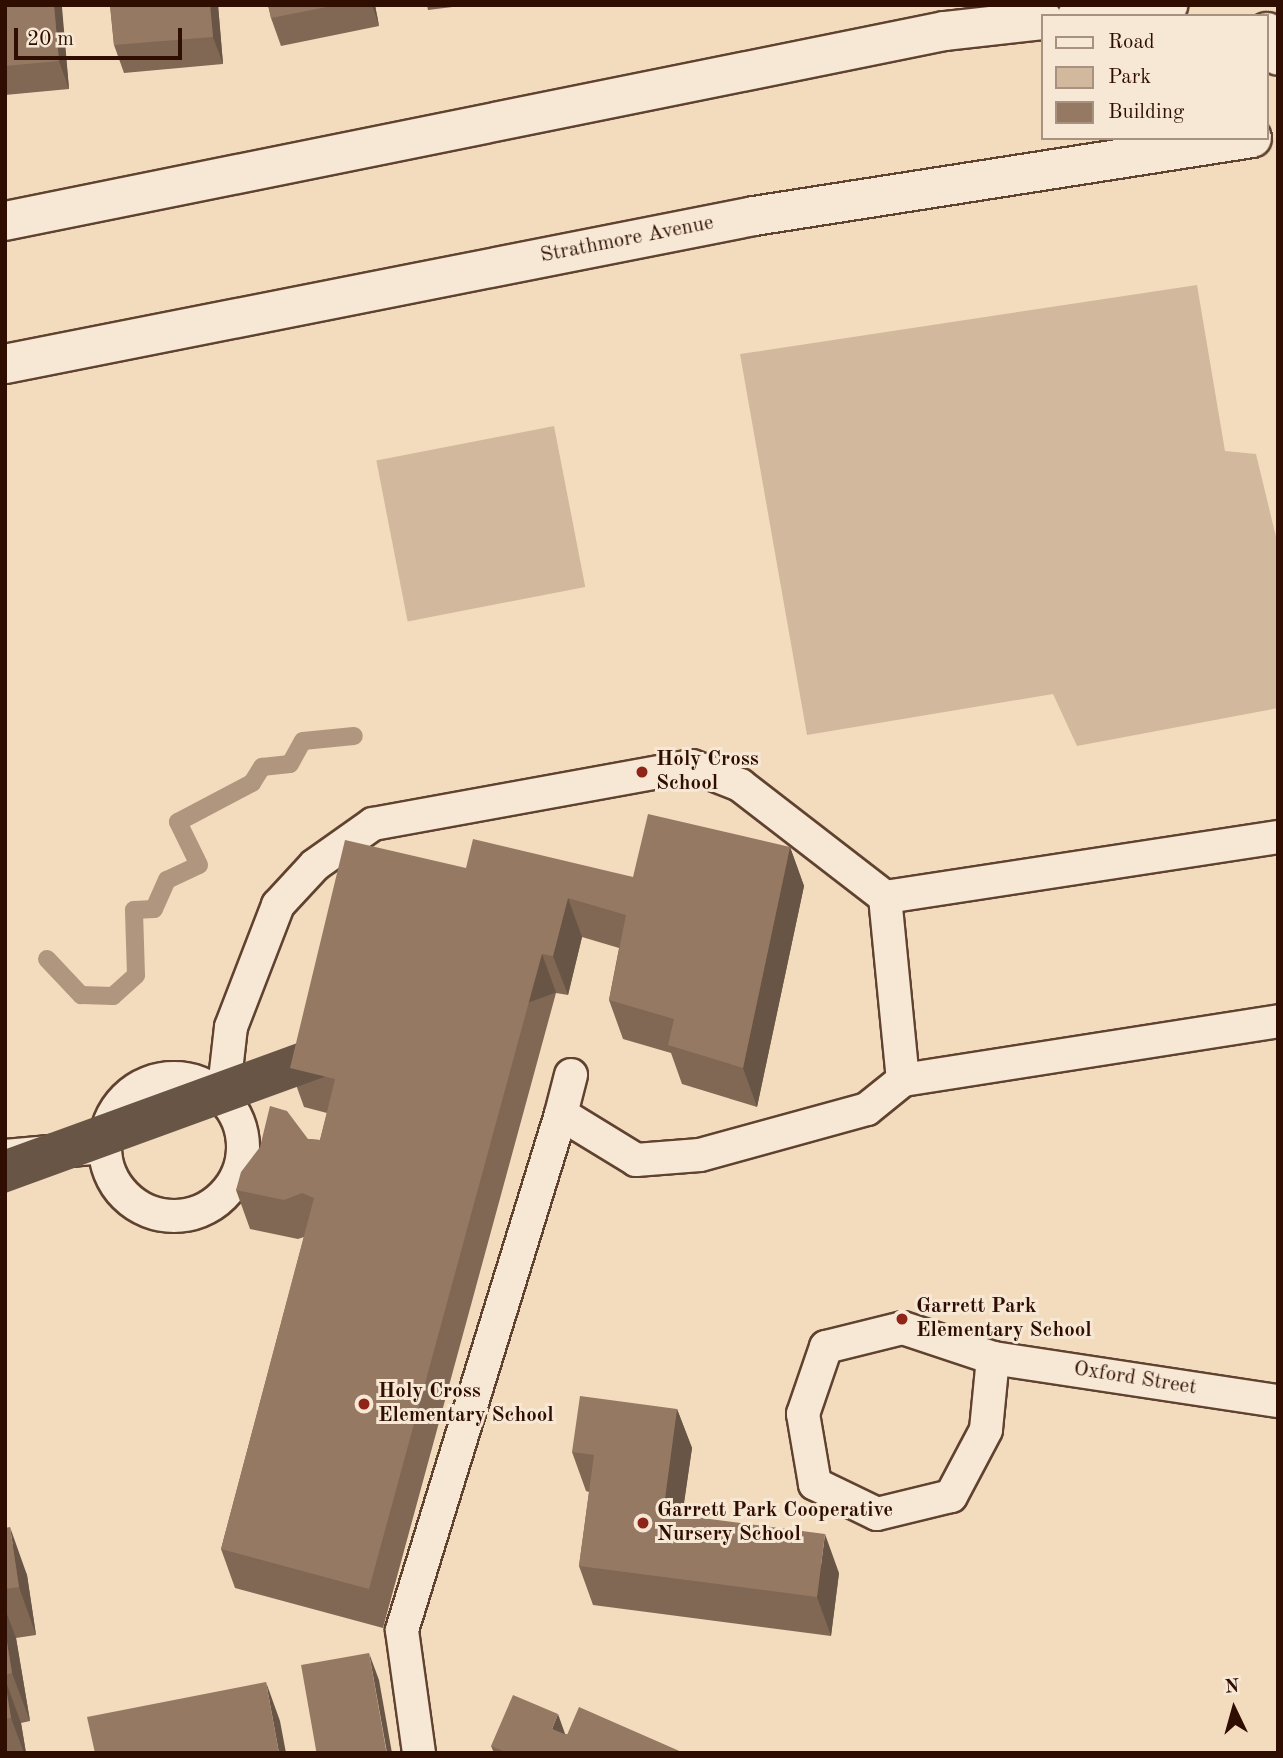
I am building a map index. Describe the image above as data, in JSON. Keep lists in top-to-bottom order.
{
  "streets": {
    "main road": ["Strathmore Avenue"],
    "lane": ["Oxford Street"]
  },
  "places": [
    "Holy Cross School",
    "Garrett Park Elementary School",
    "Holy Cross Elementary School",
    "Garrett Park Cooperative Nursery School"
  ],
  "legend": ["Road", "Park", "Building"],
  "scale_bar": "20 m",
  "north": "top"
}
